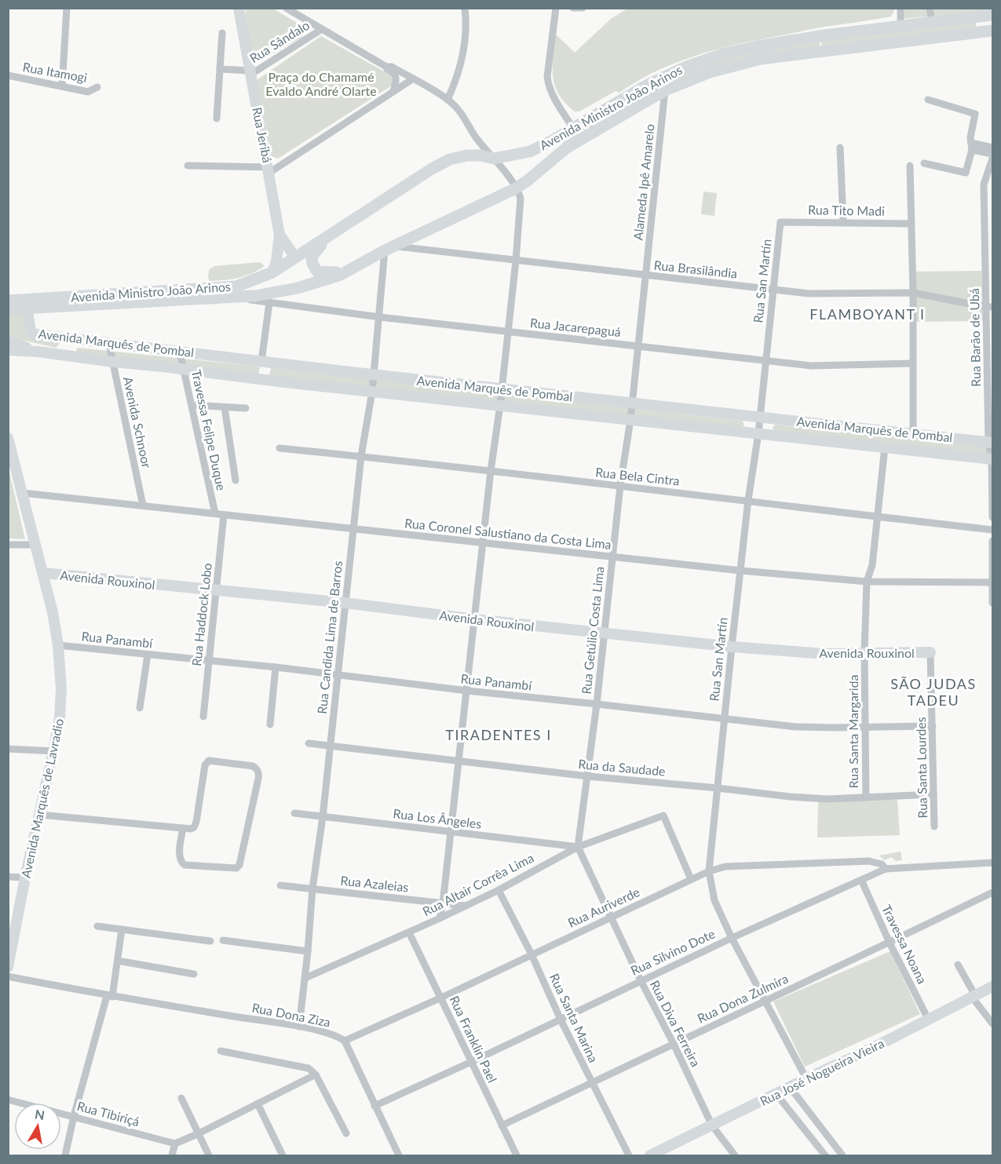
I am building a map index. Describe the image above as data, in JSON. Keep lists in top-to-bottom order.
{
  "streets": {
    "main road": [
      "Avenida Ministro João Arinos",
      "Rua Jeribá",
      "Avenida Marquês de Pombal",
      "Avenida Rouxinol",
      "Avenida Marquês de Lavradio",
      "Rua José Nogueira Vieira"
    ],
    "street": [
      "Rua Sândalo",
      "Rua Itamogi",
      "Alameda Ipê Amarelo",
      "Rua Tito Madi",
      "Rua Brasilândia",
      "Rua San Martín",
      "Rua Jacarepaguá",
      "Rua Barão de Ubá",
      "Avenida Schnoor",
      "Travessa Felipe Duque",
      "Rua Bela Cintra",
      "Rua Coronel Salustiano da Costa Lima",
      "Rua Haddock Lobo",
      "Rua Getúlio Costa Lima",
      "Rua Candida Lima de Barros",
      "Rua Panambí",
      "Rua Santa Margarida",
      "Rua da Saudade",
      "Rua Santa Lourdes",
      "Rua Los Ângeles",
      "Rua Azaleias",
      "Rua Altair Corrêa Lima",
      "Rua Auriverde",
      "Travessa Noana",
      "Rua Silvino Dote",
      "Rua Dona Zulmira",
      "Rua Dona Ziza",
      "Rua Santa Marina",
      "Rua Diva Ferreira",
      "Rua Franklin Pael",
      "Rua Tibiriçá"
    ]
  },
  "crossings": [
    ["Rua Sândalo", "Rua Jeribá"],
    ["Avenida Ministro João Arinos", "Alameda Ipê Amarelo"],
    ["Avenida Ministro João Arinos", "Rua Brasilândia"],
    ["Avenida Ministro João Arinos", "Rua Jacarepaguá"],
    ["Avenida Ministro João Arinos", "Avenida Marquês de Pombal"],
    ["Alameda Ipê Amarelo", "Rua Brasilândia"],
    ["Rua Tito Madi", "Rua San Martín"],
    ["Rua Brasilândia", "Rua San Martín"],
    ["Rua Brasilândia", "Rua Barão de Ubá"],
    ["Rua San Martín", "Rua Jacarepaguá"],
    ["Rua San Martín", "Avenida Marquês de Pombal"],
    ["Rua San Martín", "Rua Bela Cintra"],
    ["Rua San Martín", "Rua Coronel Salustiano da Costa Lima"],
    ["Rua San Martín", "Avenida Rouxinol"],
    ["Rua San Martín", "Rua Panambí"],
    ["Rua San Martín", "Rua da Saudade"],
    ["Rua San Martín", "Rua Auriverde"],
    ["Rua San Martín", "Rua Silvino Dote"],
    ["Rua San Martín", "Rua Dona Zulmira"],
    ["Rua San Martín", "Rua José Nogueira Vieira"],
    ["Rua Barão de Ubá", "Avenida Marquês de Pombal"],
    ["Avenida Marquês de Pombal", "Avenida Schnoor"],
    ["Avenida Marquês de Pombal", "Travessa Felipe Duque"],
    ["Avenida Marquês de Pombal", "Rua Getúlio Costa Lima"],
    ["Avenida Marquês de Pombal", "Rua Candida Lima de Barros"],
    ["Avenida Marquês de Pombal", "Rua Santa Margarida"],
    ["Avenida Schnoor", "Rua Coronel Salustiano da Costa Lima"],
    ["Travessa Felipe Duque", "Rua Coronel Salustiano da Costa Lima"],
    ["Rua Bela Cintra", "Rua Getúlio Costa Lima"],
    ["Rua Bela Cintra", "Rua Candida Lima de Barros"],
    ["Rua Bela Cintra", "Rua Santa Margarida"],
    ["Rua Coronel Salustiano da Costa Lima", "Rua Haddock Lobo"],
    ["Rua Coronel Salustiano da Costa Lima", "Rua Getúlio Costa Lima"],
    ["Rua Coronel Salustiano da Costa Lima", "Rua Candida Lima de Barros"],
    ["Rua Coronel Salustiano da Costa Lima", "Rua Santa Margarida"],
    ["Rua Coronel Salustiano da Costa Lima", "Avenida Marquês de Lavradio"],
    ["Avenida Rouxinol", "Rua Haddock Lobo"],
    ["Avenida Rouxinol", "Rua Getúlio Costa Lima"],
    ["Avenida Rouxinol", "Rua Candida Lima de Barros"],
    ["Avenida Rouxinol", "Rua Santa Margarida"],
    ["Avenida Rouxinol", "Rua Santa Lourdes"],
    ["Avenida Rouxinol", "Avenida Marquês de Lavradio"],
    ["Rua Haddock Lobo", "Rua Panambí"],
    ["Rua Getúlio Costa Lima", "Rua Panambí"],
    ["Rua Getúlio Costa Lima", "Rua da Saudade"],
    ["Rua Getúlio Costa Lima", "Rua Los Ângeles"],
    ["Rua Getúlio Costa Lima", "Rua Altair Corrêa Lima"],
    ["Rua Getúlio Costa Lima", "Rua Diva Ferreira"],
    ["Rua Candida Lima de Barros", "Rua Panambí"],
    ["Rua Candida Lima de Barros", "Rua da Saudade"],
    ["Rua Candida Lima de Barros", "Rua Los Ângeles"],
    ["Rua Candida Lima de Barros", "Rua Azaleias"],
    ["Rua Candida Lima de Barros", "Rua Altair Corrêa Lima"],
    ["Rua Candida Lima de Barros", "Rua Dona Ziza"],
    ["Rua Panambí", "Rua Santa Margarida"],
    ["Rua Panambí", "Rua Santa Lourdes"],
    ["Rua Panambí", "Avenida Marquês de Lavradio"],
    ["Rua Santa Margarida", "Rua da Saudade"],
    ["Rua da Saudade", "Rua Santa Lourdes"],
    ["Rua Los Ângeles", "Rua Altair Corrêa Lima"],
    ["Rua Los Ângeles", "Rua Diva Ferreira"],
    ["Rua Azaleias", "Rua Altair Corrêa Lima"],
    ["Rua Altair Corrêa Lima", "Rua Auriverde"],
    ["Rua Altair Corrêa Lima", "Rua Santa Marina"],
    ["Rua Altair Corrêa Lima", "Rua Diva Ferreira"],
    ["Rua Altair Corrêa Lima", "Rua Franklin Pael"],
    ["Rua Auriverde", "Rua Silvino Dote"],
    ["Rua Auriverde", "Rua Dona Ziza"],
    ["Rua Auriverde", "Rua Santa Marina"],
    ["Rua Auriverde", "Rua Diva Ferreira"],
    ["Rua Auriverde", "Rua Franklin Pael"],
    ["Travessa Noana", "Rua Silvino Dote"],
    ["Travessa Noana", "Rua Dona Zulmira"],
    ["Travessa Noana", "Rua José Nogueira Vieira"],
    ["Rua Silvino Dote", "Rua Dona Ziza"],
    ["Rua Silvino Dote", "Rua Santa Marina"],
    ["Rua Silvino Dote", "Rua Diva Ferreira"],
    ["Rua Silvino Dote", "Rua Franklin Pael"],
    ["Rua Dona Zulmira", "Rua Santa Marina"],
    ["Rua Dona Zulmira", "Rua Diva Ferreira"],
    ["Rua Dona Zulmira", "Rua Franklin Pael"],
    ["Rua Diva Ferreira", "Rua José Nogueira Vieira"]
  ],
  "districts": ["FLAMBOYANT I", "SÃO JUDAS TADEU", "TIRADENTES I"],
  "parks": ["Praça do Chamamé Evaldo André Olarte"],
  "north": "top"
}
